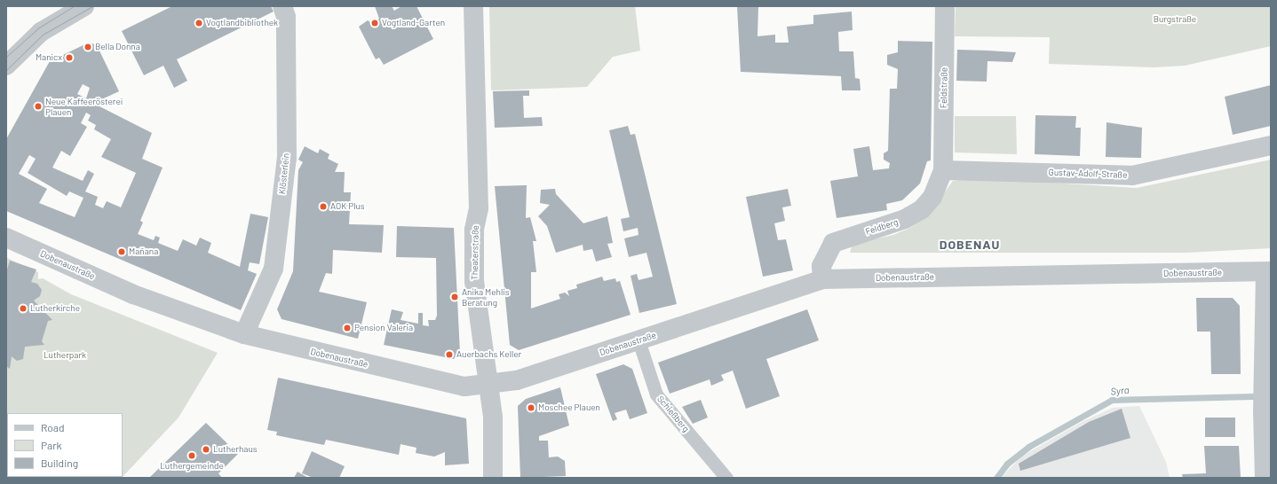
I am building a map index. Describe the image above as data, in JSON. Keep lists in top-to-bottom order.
{
  "streets": {
    "street": [
      "Feldstraße",
      "Klösterlein",
      "Gustav-Adolf-Straße",
      "Feldberg",
      "Theaterstraße",
      "Dobenaustraße"
    ],
    "lane": ["Schießberg"]
  },
  "crossings": [
    ["Feldstraße", "Gustav-Adolf-Straße"],
    ["Feldstraße", "Feldberg"],
    ["Klösterlein", "Dobenaustraße"],
    ["Gustav-Adolf-Straße", "Feldberg"],
    ["Feldberg", "Dobenaustraße"],
    ["Theaterstraße", "Dobenaustraße"],
    ["Dobenaustraße", "Schießberg"]
  ],
  "districts": ["DOBENAU"],
  "water": ["Syra"],
  "parks": ["Burgstraße", "Lutherpark"],
  "places": [
    "Vogtlandbibliothek",
    "Vogtland-Garten",
    "Bella Donna",
    "Manicx",
    "Neue Kaffeerösterei Plauen",
    "AOK Plus",
    "Mañana",
    "Anika Mehlis Beratung",
    "Lutherkirche",
    "Pension Valeria",
    "Auerbachs Keller",
    "Moschee Plauen",
    "Lutherhaus",
    "Luthergemeinde"
  ],
  "legend": ["Road", "Park", "Building"]
}
